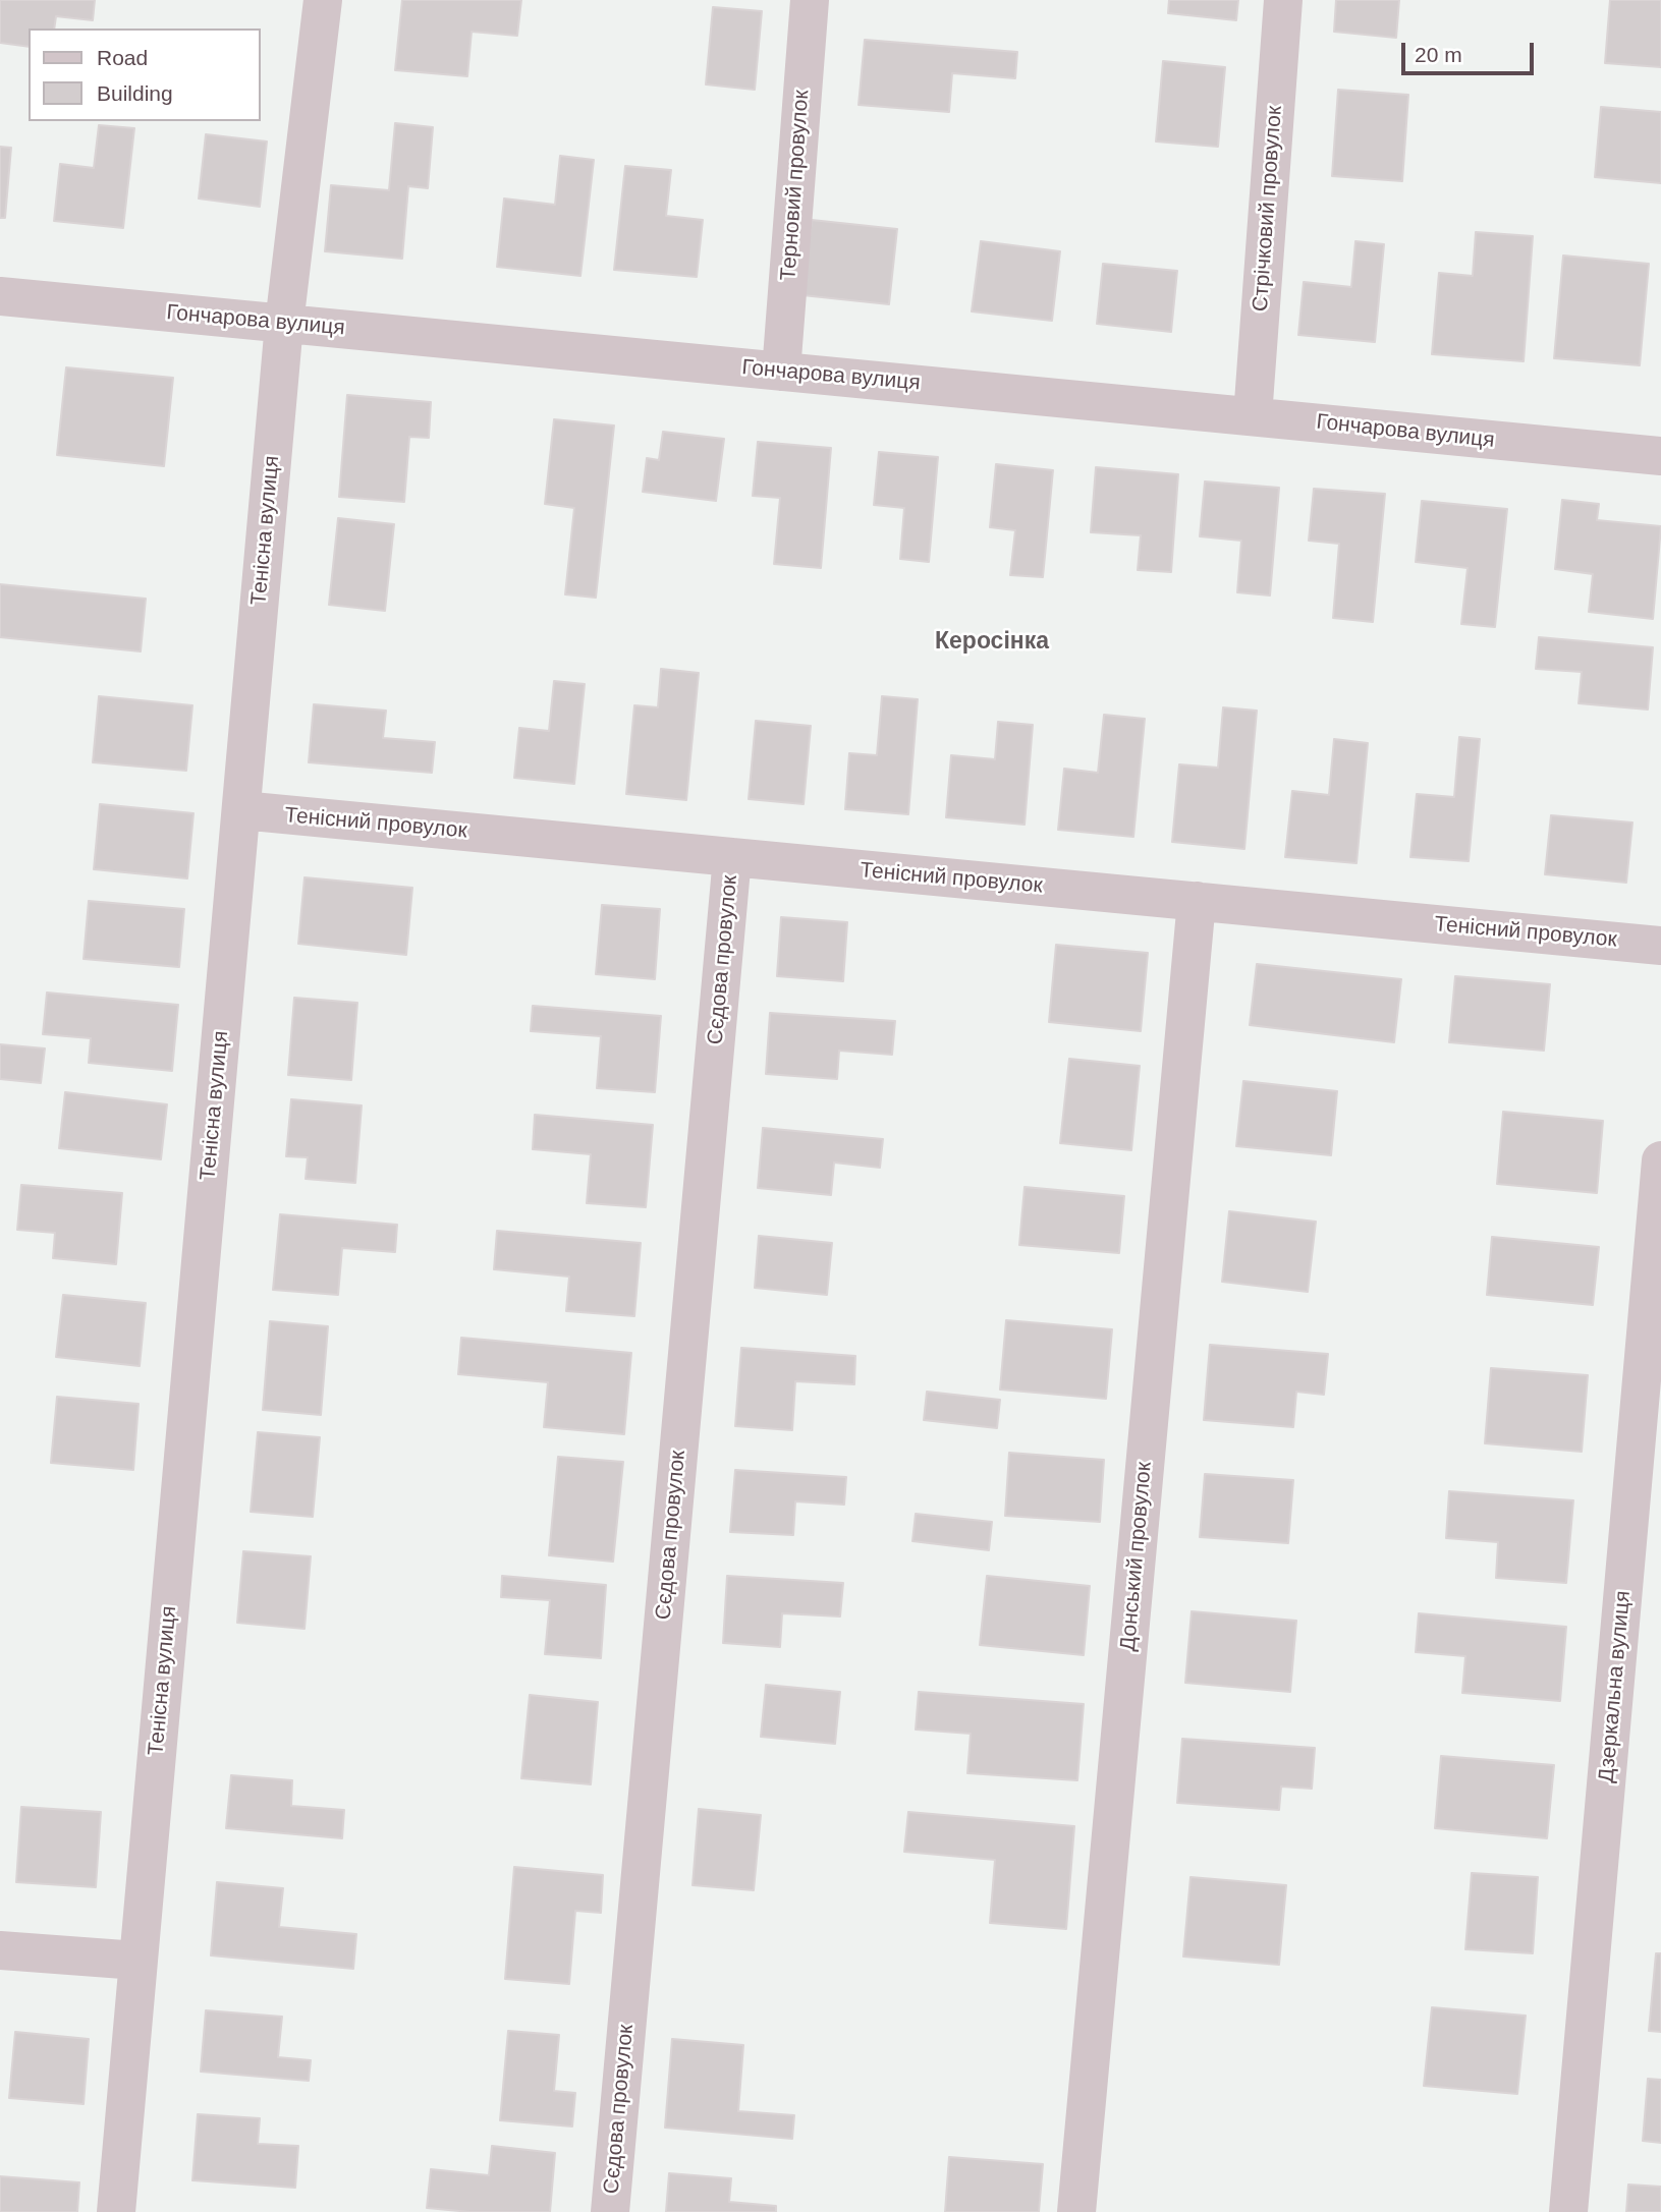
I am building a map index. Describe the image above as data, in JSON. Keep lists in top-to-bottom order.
{
  "streets": {
    "street": [
      "Терновий провулок",
      "Стрічковий провулок",
      "Гончарова вулиця",
      "Тенісна вулиця",
      "Тенісний провулок",
      "Сєдова провулок",
      "Донський провулок",
      "Дзеркальна вулиця"
    ]
  },
  "crossings": [
    ["Терновий провулок", "Гончарова вулиця"],
    ["Стрічковий провулок", "Гончарова вулиця"],
    ["Гончарова вулиця", "Тенісна вулиця"],
    ["Тенісна вулиця", "Тенісний провулок"],
    ["Тенісний провулок", "Сєдова провулок"],
    ["Тенісний провулок", "Донський провулок"]
  ],
  "districts": ["Керосінка"],
  "legend": ["Road", "Building"],
  "scale_bar": "20 m"
}
